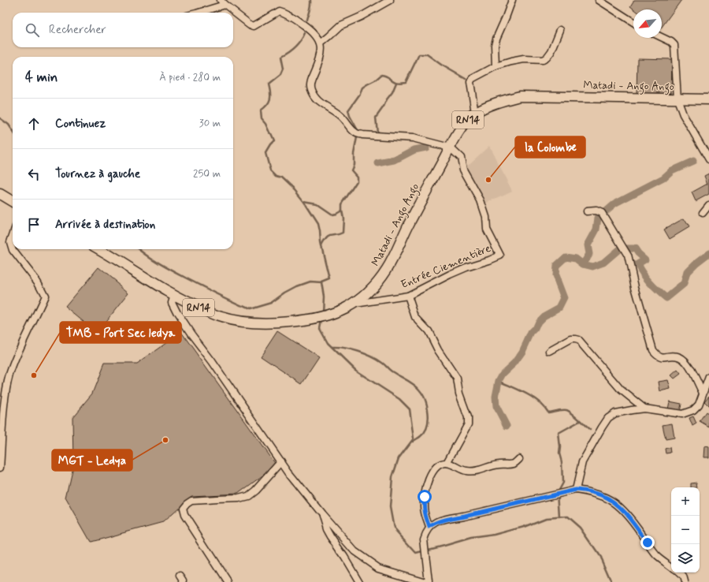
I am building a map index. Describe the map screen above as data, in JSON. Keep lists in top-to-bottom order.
{
  "streets": {
    "highway": ["Matadi - Ango Ango", "RN14"],
    "street": ["Entrée Ciementière"]
  },
  "crossings": [
    ["Matadi - Ango Ango", "Entrée Ciementière"]
  ],
  "places": ["la Colombe", "TMB - Port Sec ledya", "MGT - Ledya"],
  "north": "bottom left",
  "page": {
    "search": "Rechercher",
    "heading": ["4 min", "À pied · 280 m"],
    "list": [
      ["Continuez", "30 m"],
      ["Tournez à gauche", "250 m"],
      "Arrivée à destination"
    ],
    "map_buttons": ["+", "−"]
  }
}
